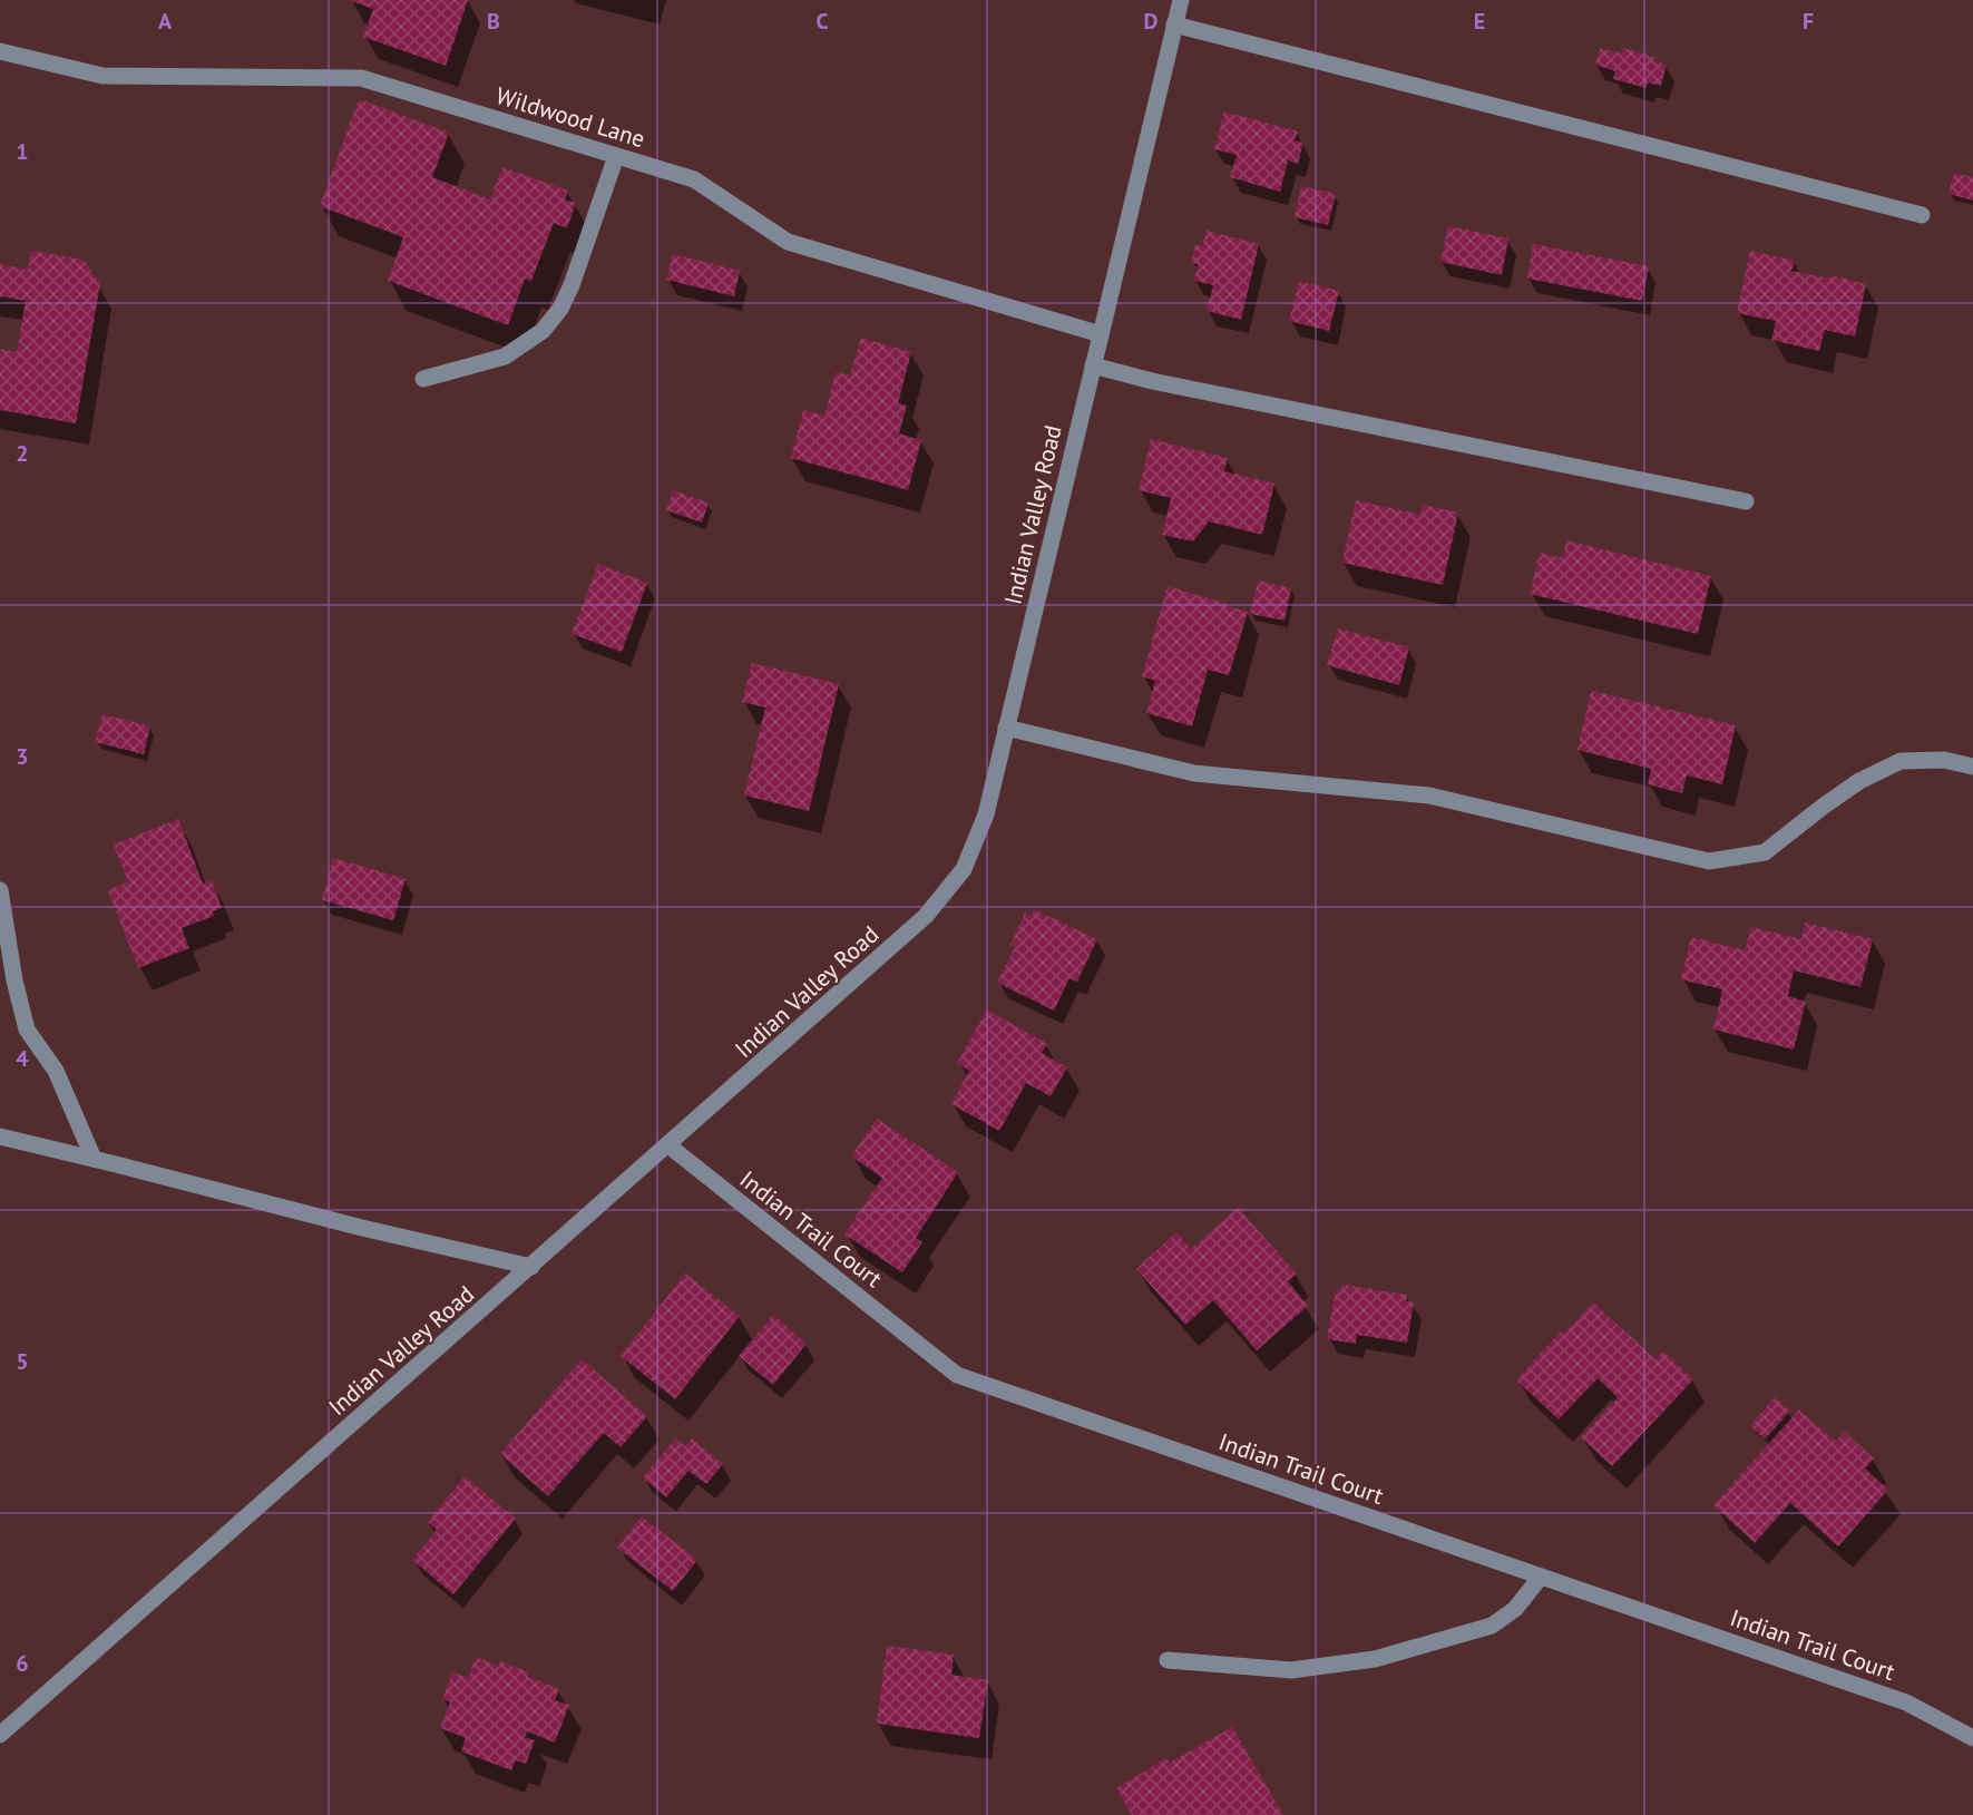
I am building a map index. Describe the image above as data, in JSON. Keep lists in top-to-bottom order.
{
  "streets": {
    "street": ["Wildwood Lane", "Indian Valley Road", "Indian Trail Court"]
  },
  "crossings": [
    ["Wildwood Lane", "Indian Valley Road"],
    ["Indian Valley Road", "Indian Trail Court"]
  ],
  "grid": {
    "columns": [
      "A",
      "B",
      "C",
      "D",
      "E",
      "F"
    ],
    "rows": [
      "1",
      "2",
      "3",
      "4",
      "5",
      "6"
    ]
  }
}
